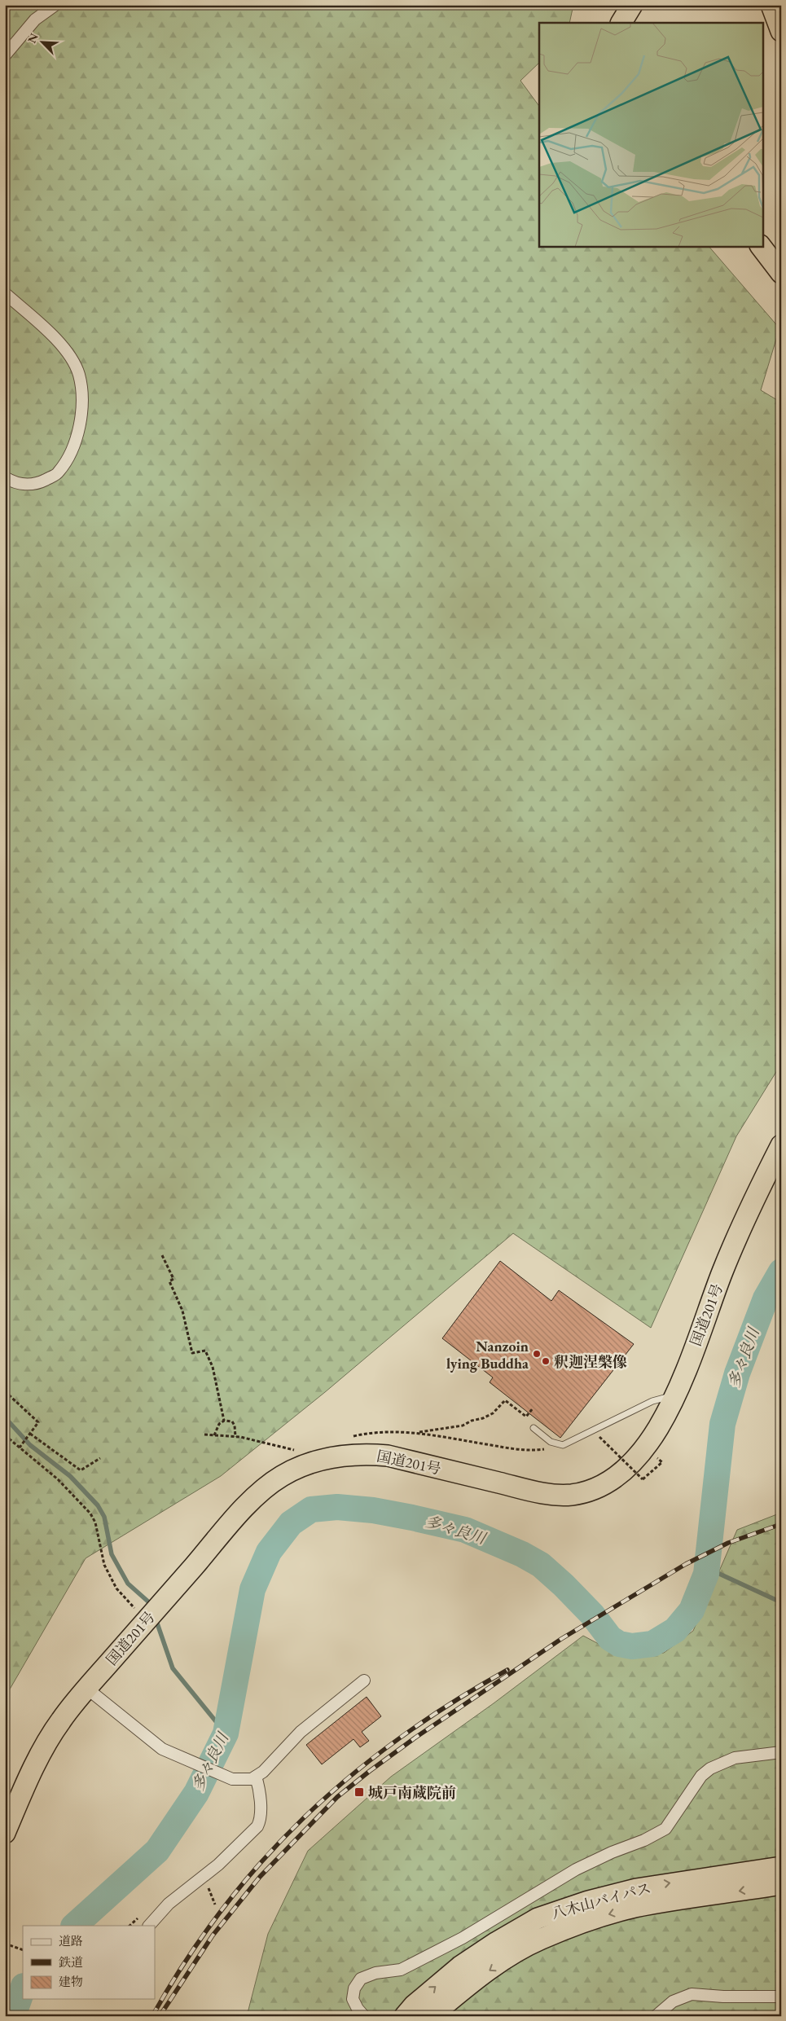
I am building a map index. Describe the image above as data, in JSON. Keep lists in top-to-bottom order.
{
  "streets": {
    "highway": ["国道201号", "八木山バイパス"]
  },
  "water": ["多々良川"],
  "places": {
    "other": ["Nanzoin lying Buddha", "釈迦涅槃像"],
    "transit": ["城戸南蔵院前"]
  },
  "legend": ["道路", "鉄道", "建物"],
  "north": "top left"
}
